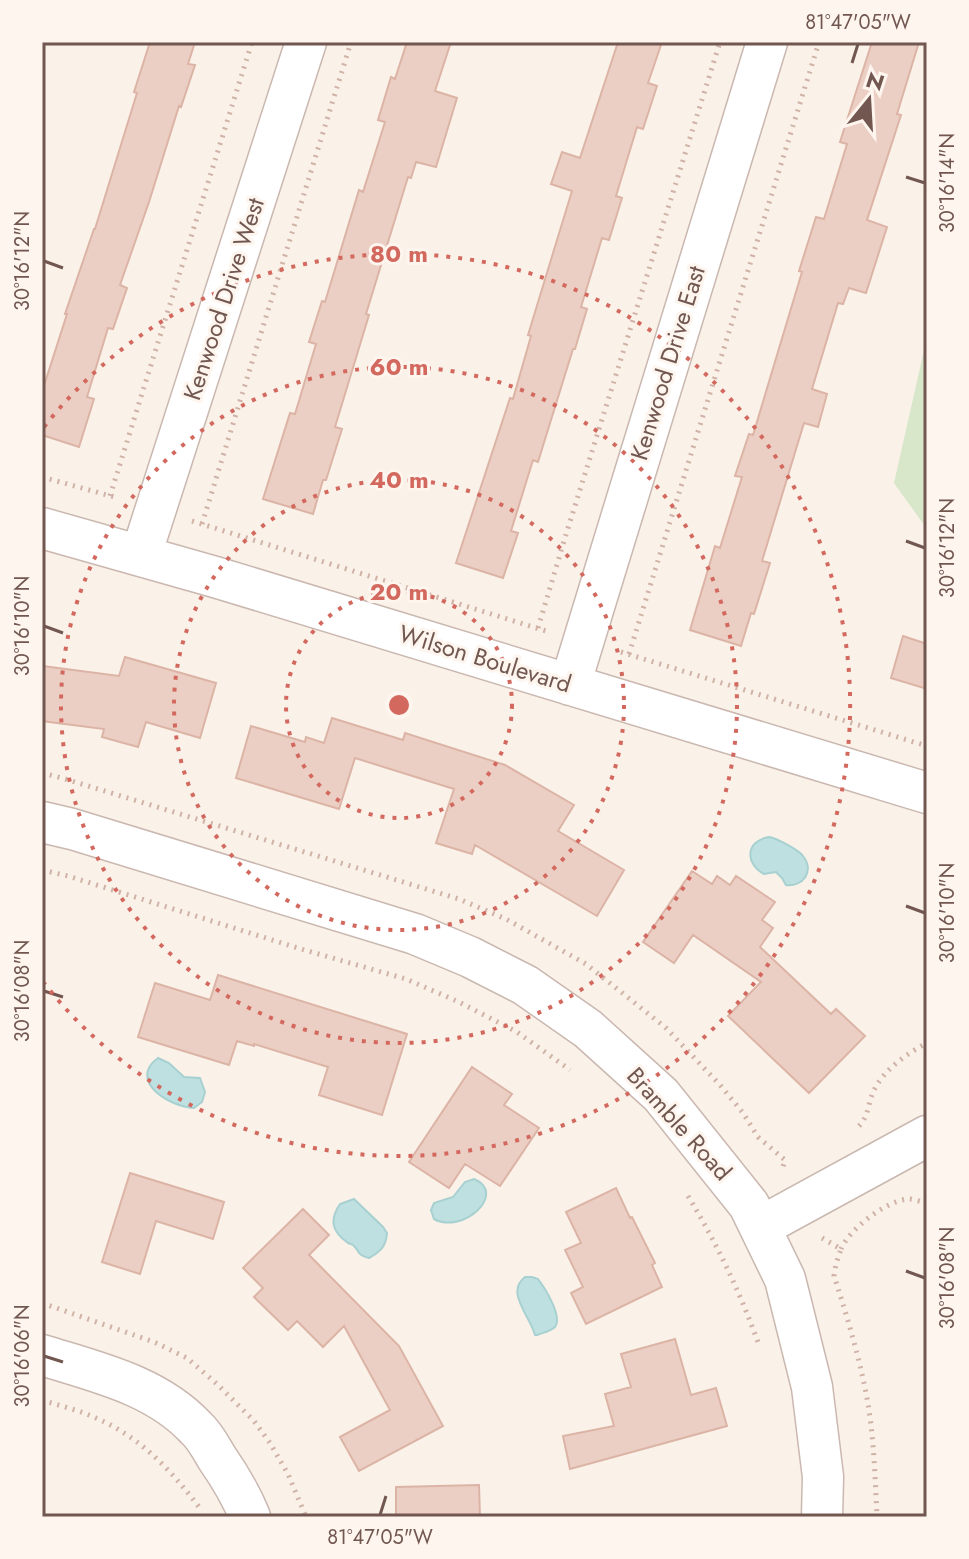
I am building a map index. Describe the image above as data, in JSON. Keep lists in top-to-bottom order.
{
  "streets": {
    "street": [
      "Kenwood Drive West",
      "Kenwood Drive East",
      "Wilson Boulevard",
      "Bramble Road"
    ]
  },
  "crossings": [
    ["Kenwood Drive West", "Wilson Boulevard"],
    ["Kenwood Drive East", "Wilson Boulevard"]
  ],
  "north": "top",
  "coordinates": [
    "81°47'05\"W",
    "30°16'14\"N",
    "30°16'12\"N",
    "30°16'10\"N",
    "30°16'08\"N",
    "30°16'06\"N"
  ],
  "rings": [
    "80 m",
    "60 m",
    "40 m",
    "20 m"
  ]
}
